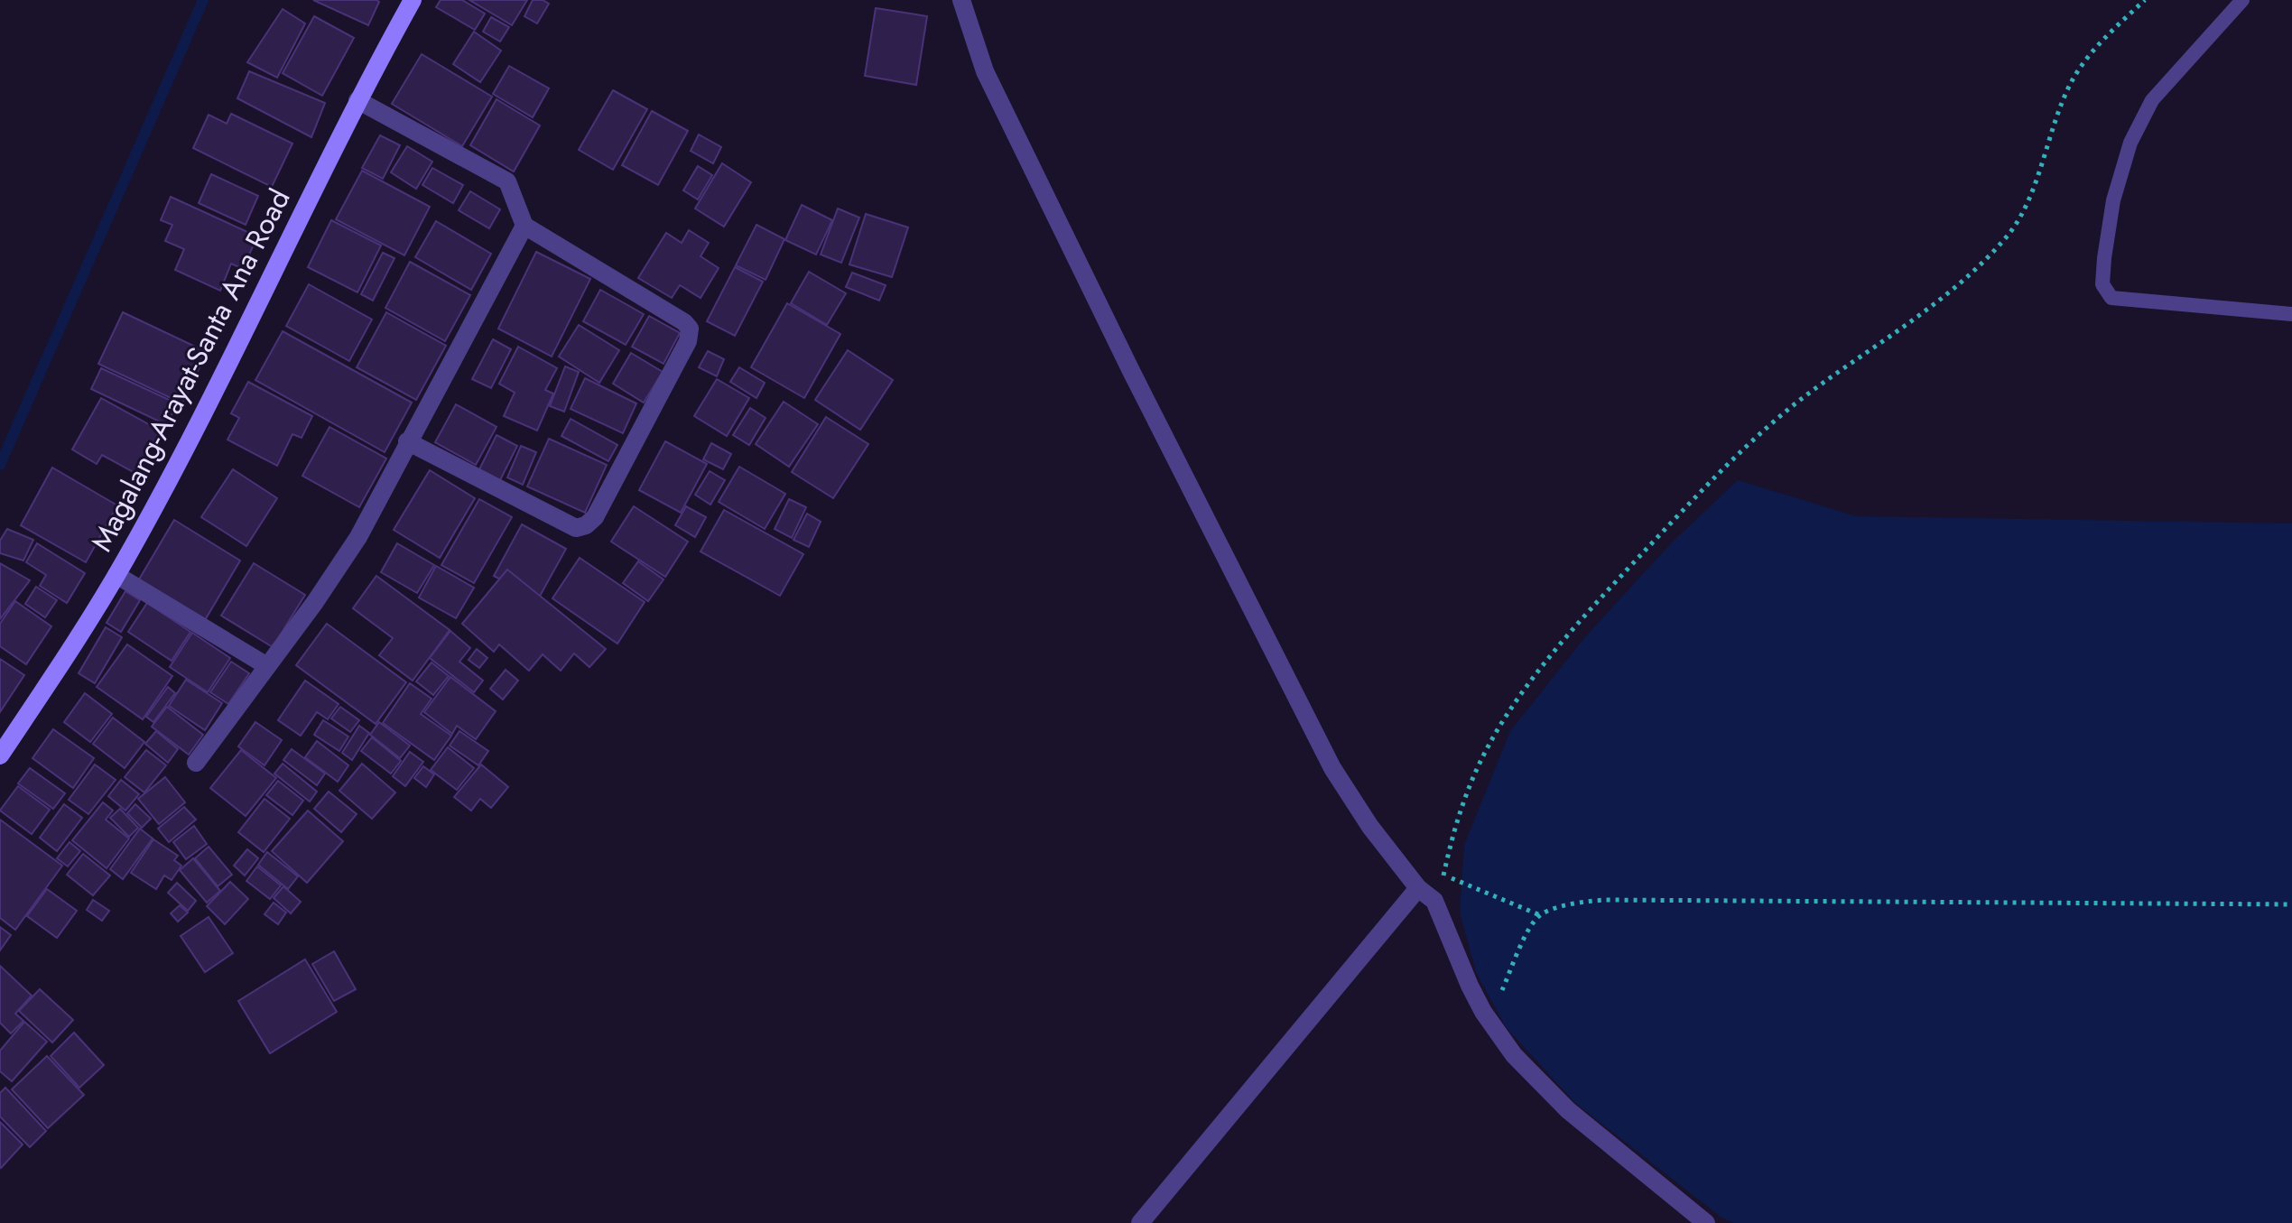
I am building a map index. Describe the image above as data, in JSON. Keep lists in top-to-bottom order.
{
  "streets": {
    "main road": ["Magalang-Arayat-Santa Ana Road"]
  }
}
